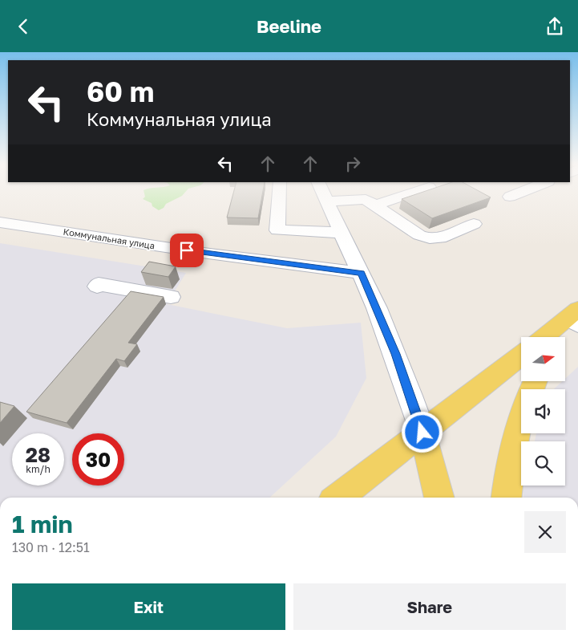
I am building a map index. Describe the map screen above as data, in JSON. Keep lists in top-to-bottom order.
{
  "streets": {
    "street": ["Коммунальная улица"]
  },
  "north": "right",
  "page": {
    "header": "Beeline",
    "turn": ["60 m", "Коммунальная улица"],
    "speed": "28 km/h",
    "limit": "30",
    "heading": ["1 min", "130 m · 12:51"],
    "buttons": ["Exit", "Share"]
  }
}
